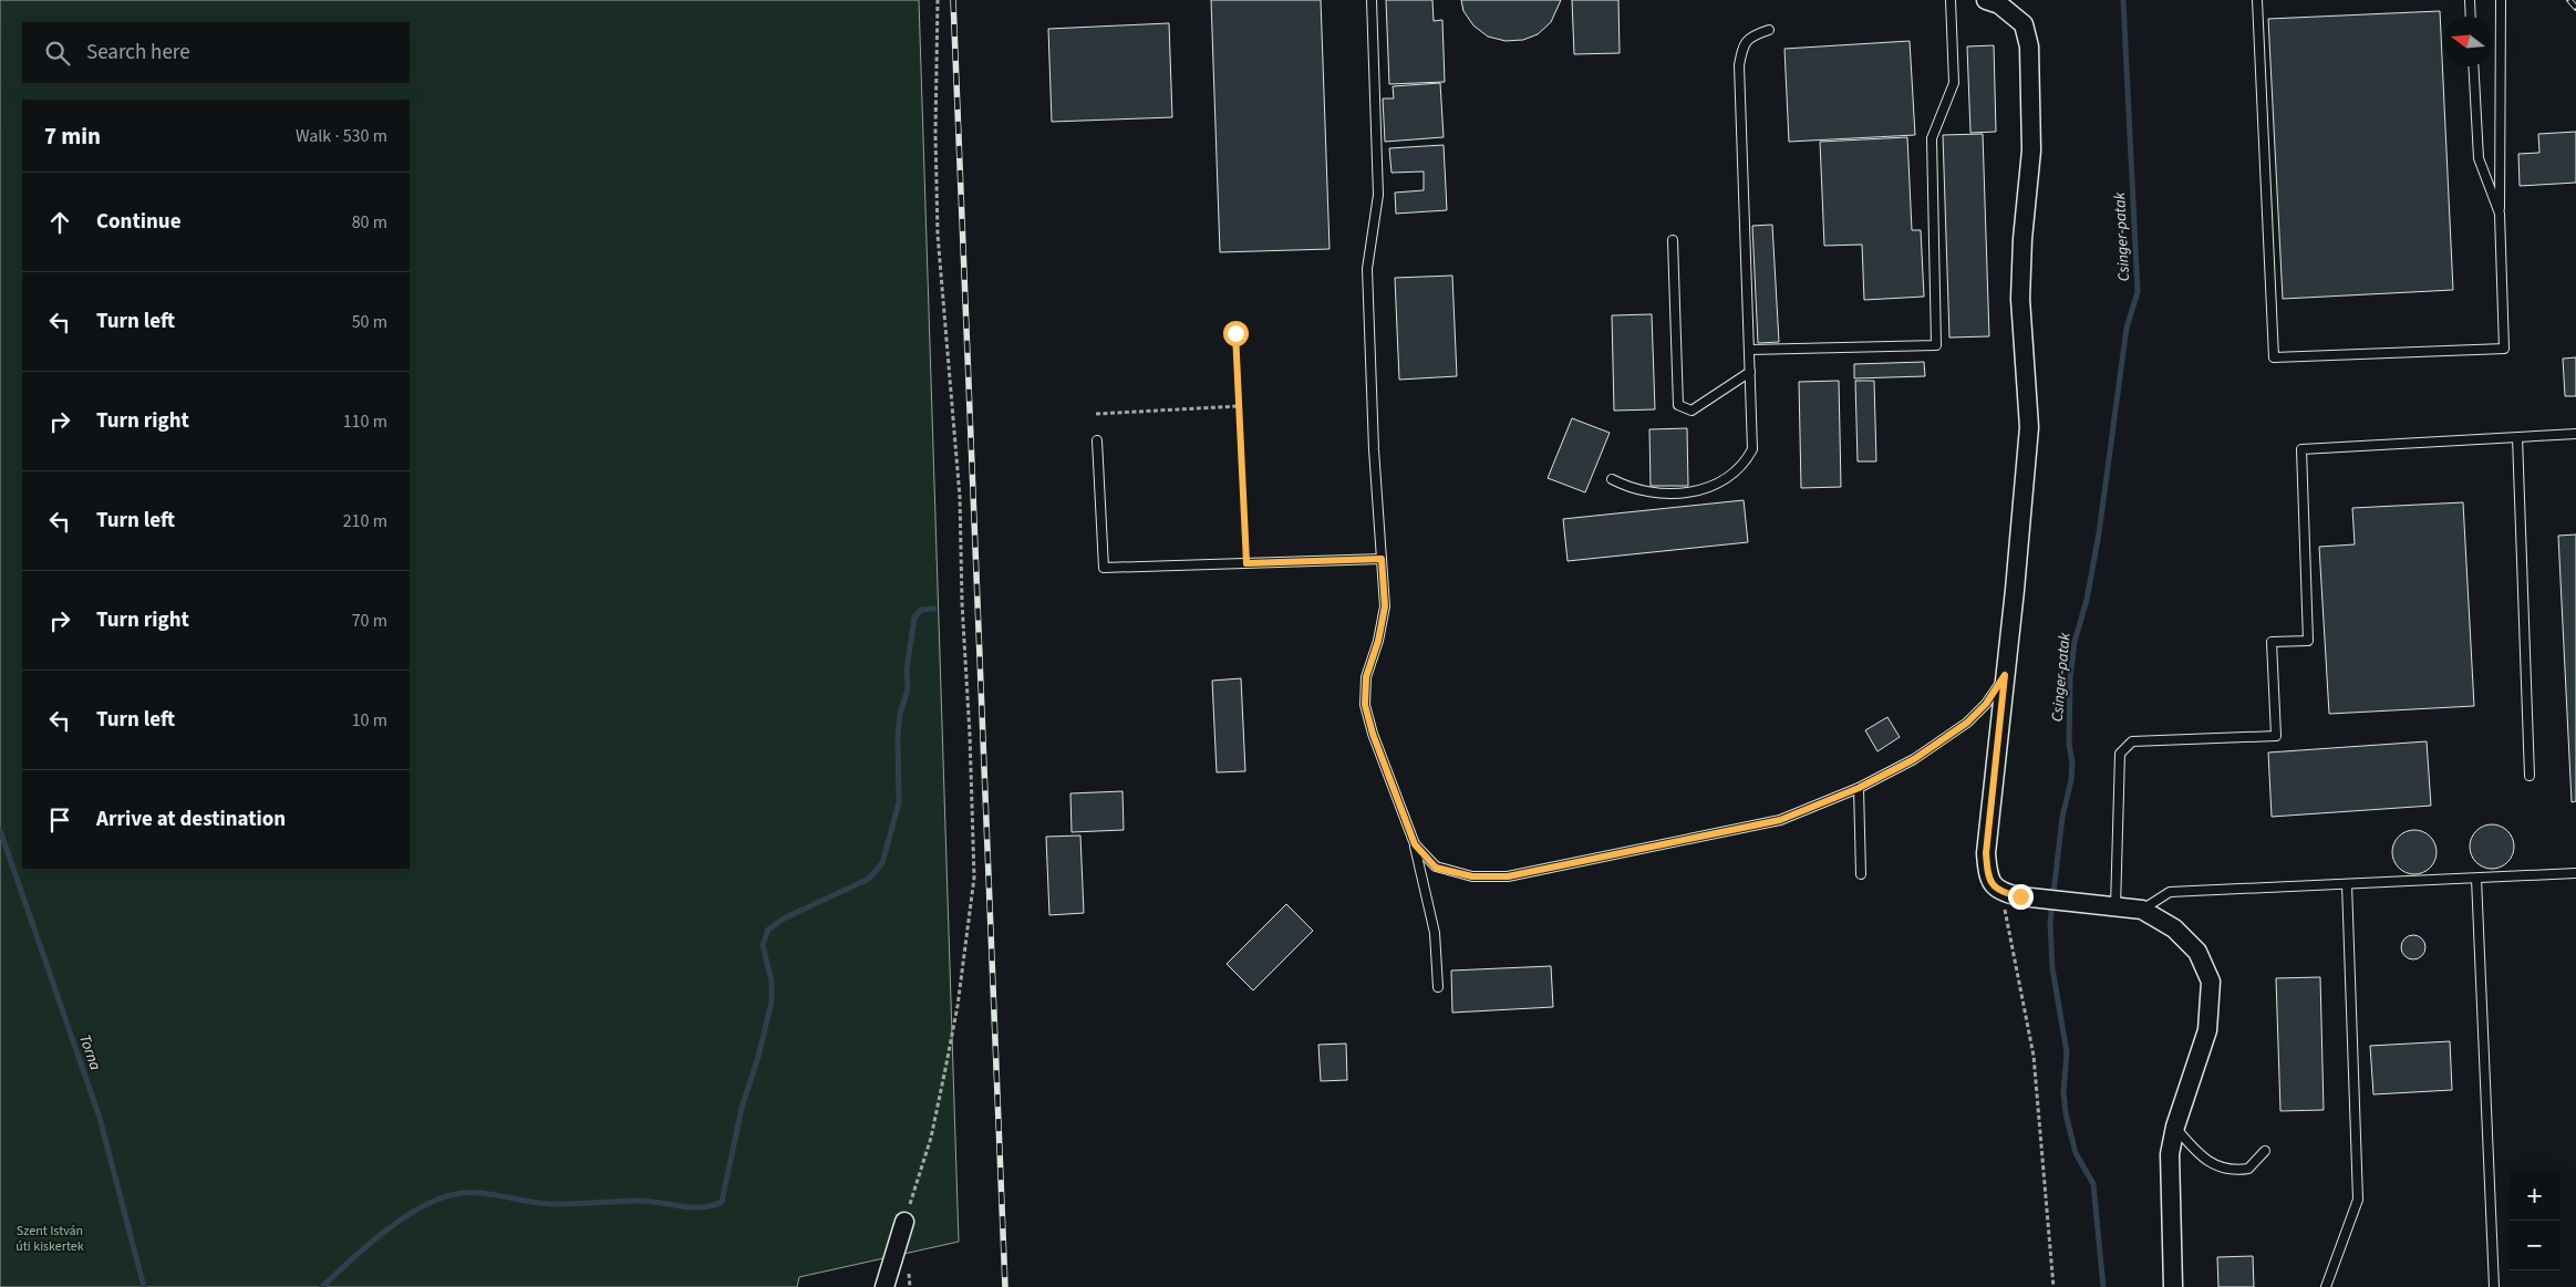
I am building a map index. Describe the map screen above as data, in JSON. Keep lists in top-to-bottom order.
{
  "water": ["Csinger-patak", "Torna"],
  "parks": ["Szent István úti kiskertek"],
  "north": "left",
  "page": {
    "search": "Search here",
    "heading": ["7 min", "Walk · 530 m"],
    "list": [
      ["Continue", "80 m"],
      ["Turn left", "50 m"],
      ["Turn right", "110 m"],
      ["Turn left", "210 m"],
      ["Turn right", "70 m"],
      ["Turn left", "10 m"],
      "Arrive at destination"
    ],
    "map_buttons": ["+", "−"]
  }
}
